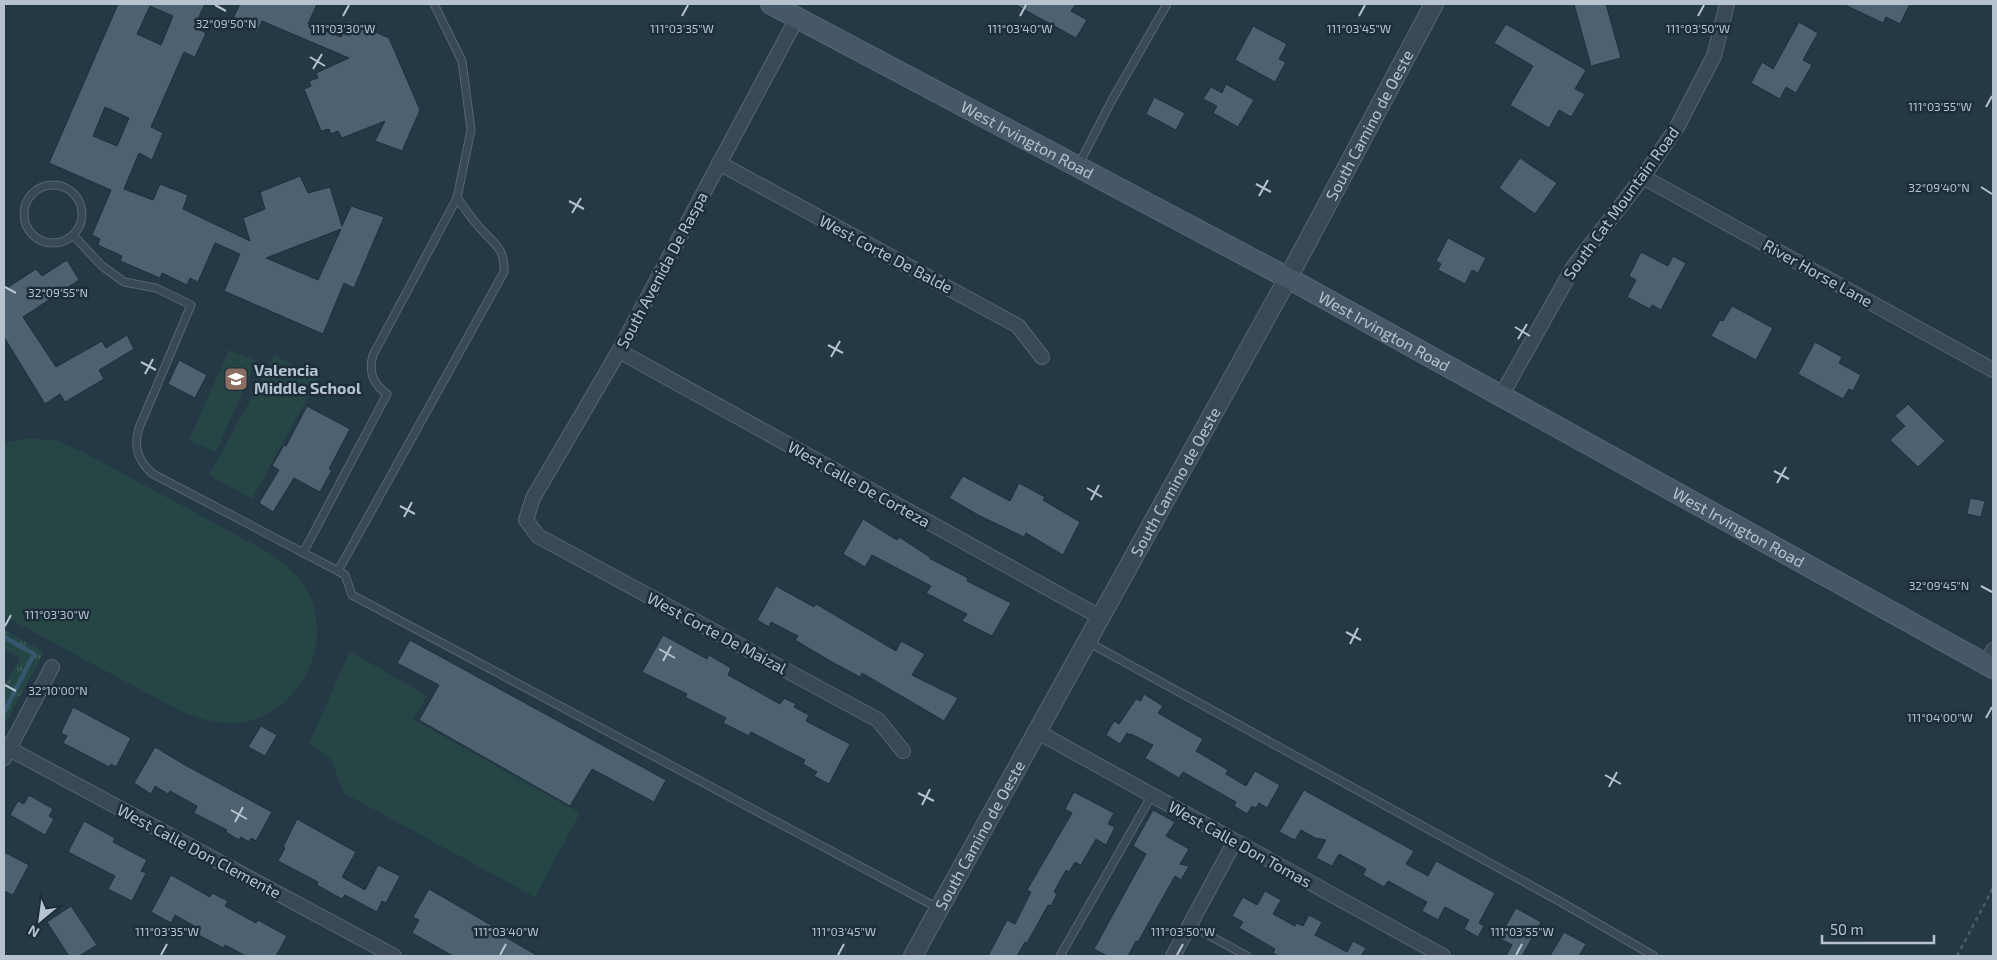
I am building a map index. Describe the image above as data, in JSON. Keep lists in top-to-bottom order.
{
  "streets": {
    "main road": ["West Irvington Road"],
    "street": [
      "South Camino de Oeste",
      "South Cat Mountain Road",
      "West Corte De Balde",
      "South Avenida De Raspa",
      "River Horse Lane",
      "West Calle De Corteza",
      "West Corte De Maizal",
      "West Calle Don Tomas",
      "West Calle Don Clemente"
    ]
  },
  "crossings": [
    ["South Camino de Oeste", "West Irvington Road"],
    ["South Camino de Oeste", "West Calle De Corteza"],
    ["South Camino de Oeste", "West Calle Don Tomas"],
    ["West Irvington Road", "South Cat Mountain Road"],
    ["West Irvington Road", "South Avenida De Raspa"],
    ["South Cat Mountain Road", "River Horse Lane"],
    ["West Corte De Balde", "South Avenida De Raspa"],
    ["South Avenida De Raspa", "West Calle De Corteza"],
    ["South Avenida De Raspa", "West Corte De Maizal"]
  ],
  "places": {
    "school or university": ["Valencia Middle School"]
  },
  "scale_bar": "50 m",
  "north": "bottom left",
  "coordinates": [
    "32°09'50\"N",
    "111°03'30\"W",
    "111°03'35\"W",
    "111°03'40\"W",
    "111°03'45\"W",
    "111°03'50\"W",
    "111°03'55\"W",
    "32°09'40\"N",
    "32°09'55\"N",
    "32°09'45\"N",
    "32°10'00\"N",
    "111°04'00\"W"
  ]
}
